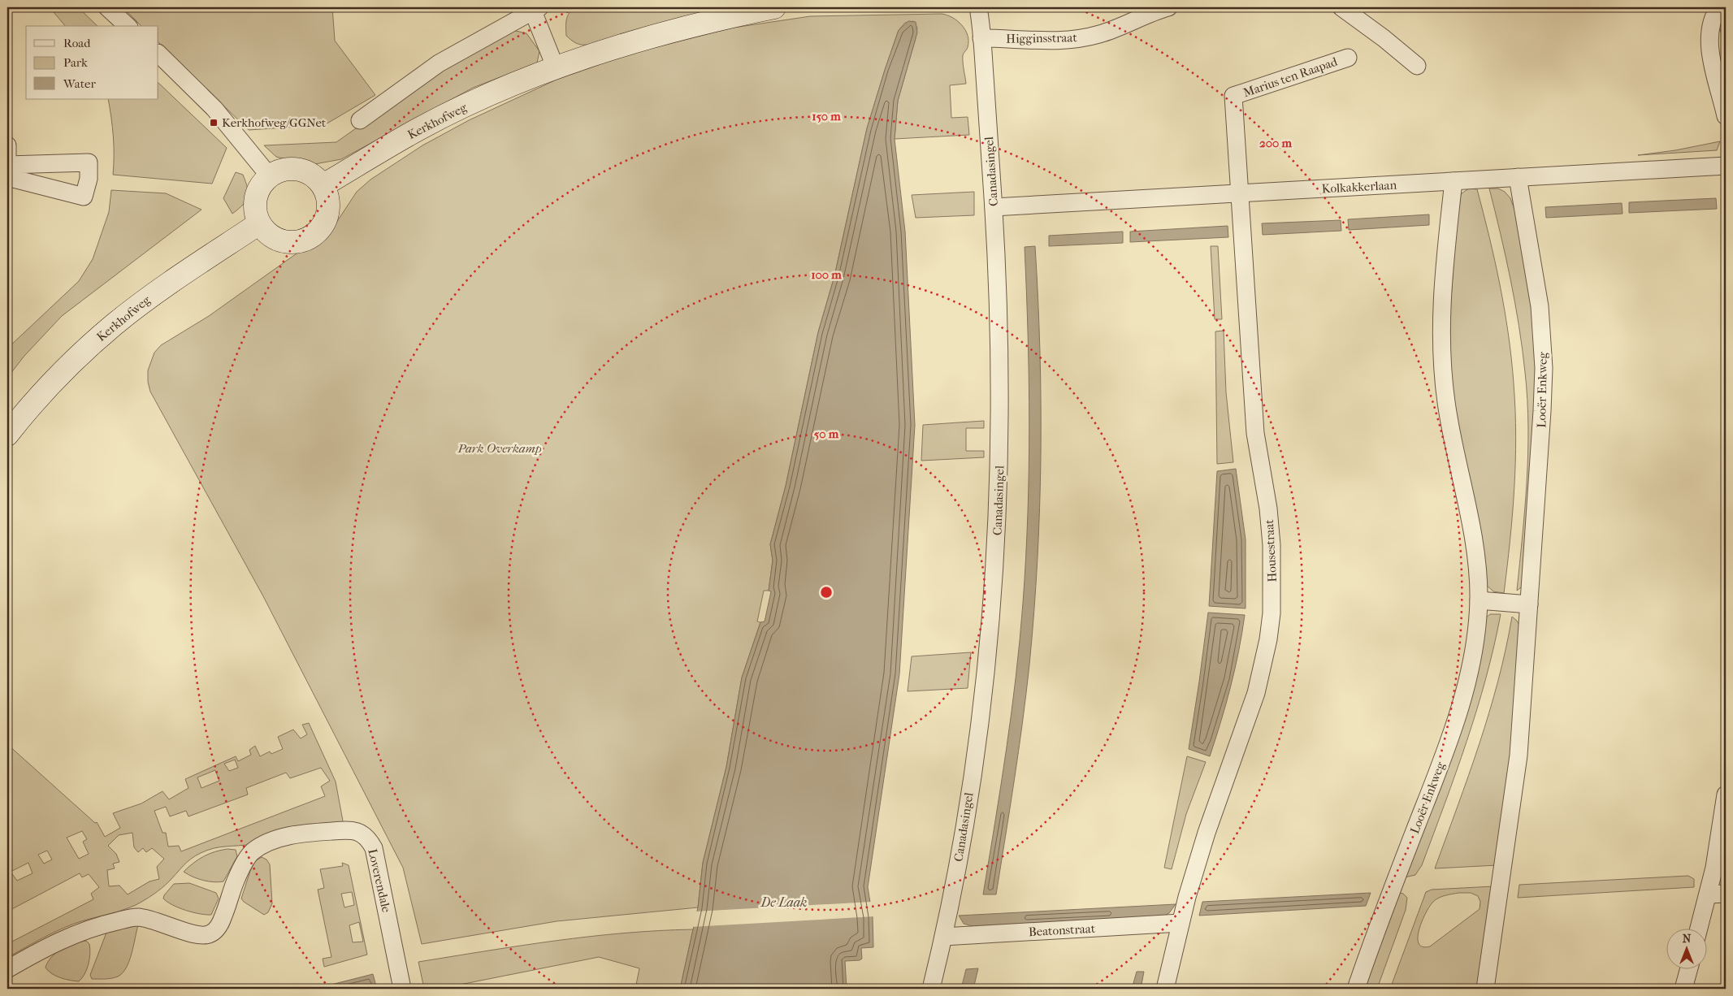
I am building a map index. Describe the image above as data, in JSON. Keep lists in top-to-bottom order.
{
  "streets": {
    "street": [
      "Higginsstraat",
      "Marius ten Raapad",
      "Kerkhofweg",
      "Canadasingel",
      "Kolkakkerlaan",
      "Looër Enkweg",
      "Housestraat",
      "Loverendale",
      "Beatonstraat"
    ]
  },
  "crossings": [
    ["Higginsstraat", "Canadasingel"],
    ["Marius ten Raapad", "Kolkakkerlaan"],
    ["Marius ten Raapad", "Housestraat"],
    ["Canadasingel", "Kolkakkerlaan"],
    ["Canadasingel", "Beatonstraat"],
    ["Kolkakkerlaan", "Looër Enkweg"],
    ["Kolkakkerlaan", "Housestraat"],
    ["Housestraat", "Beatonstraat"]
  ],
  "water": ["De Laak"],
  "parks": ["Park Overkamp"],
  "places": {
    "transit": ["Kerkhofweg/GGNet"]
  },
  "legend": ["Road", "Park", "Water"],
  "north": "top",
  "rings": [
    "150 m",
    "200 m",
    "100 m",
    "50 m"
  ]
}
